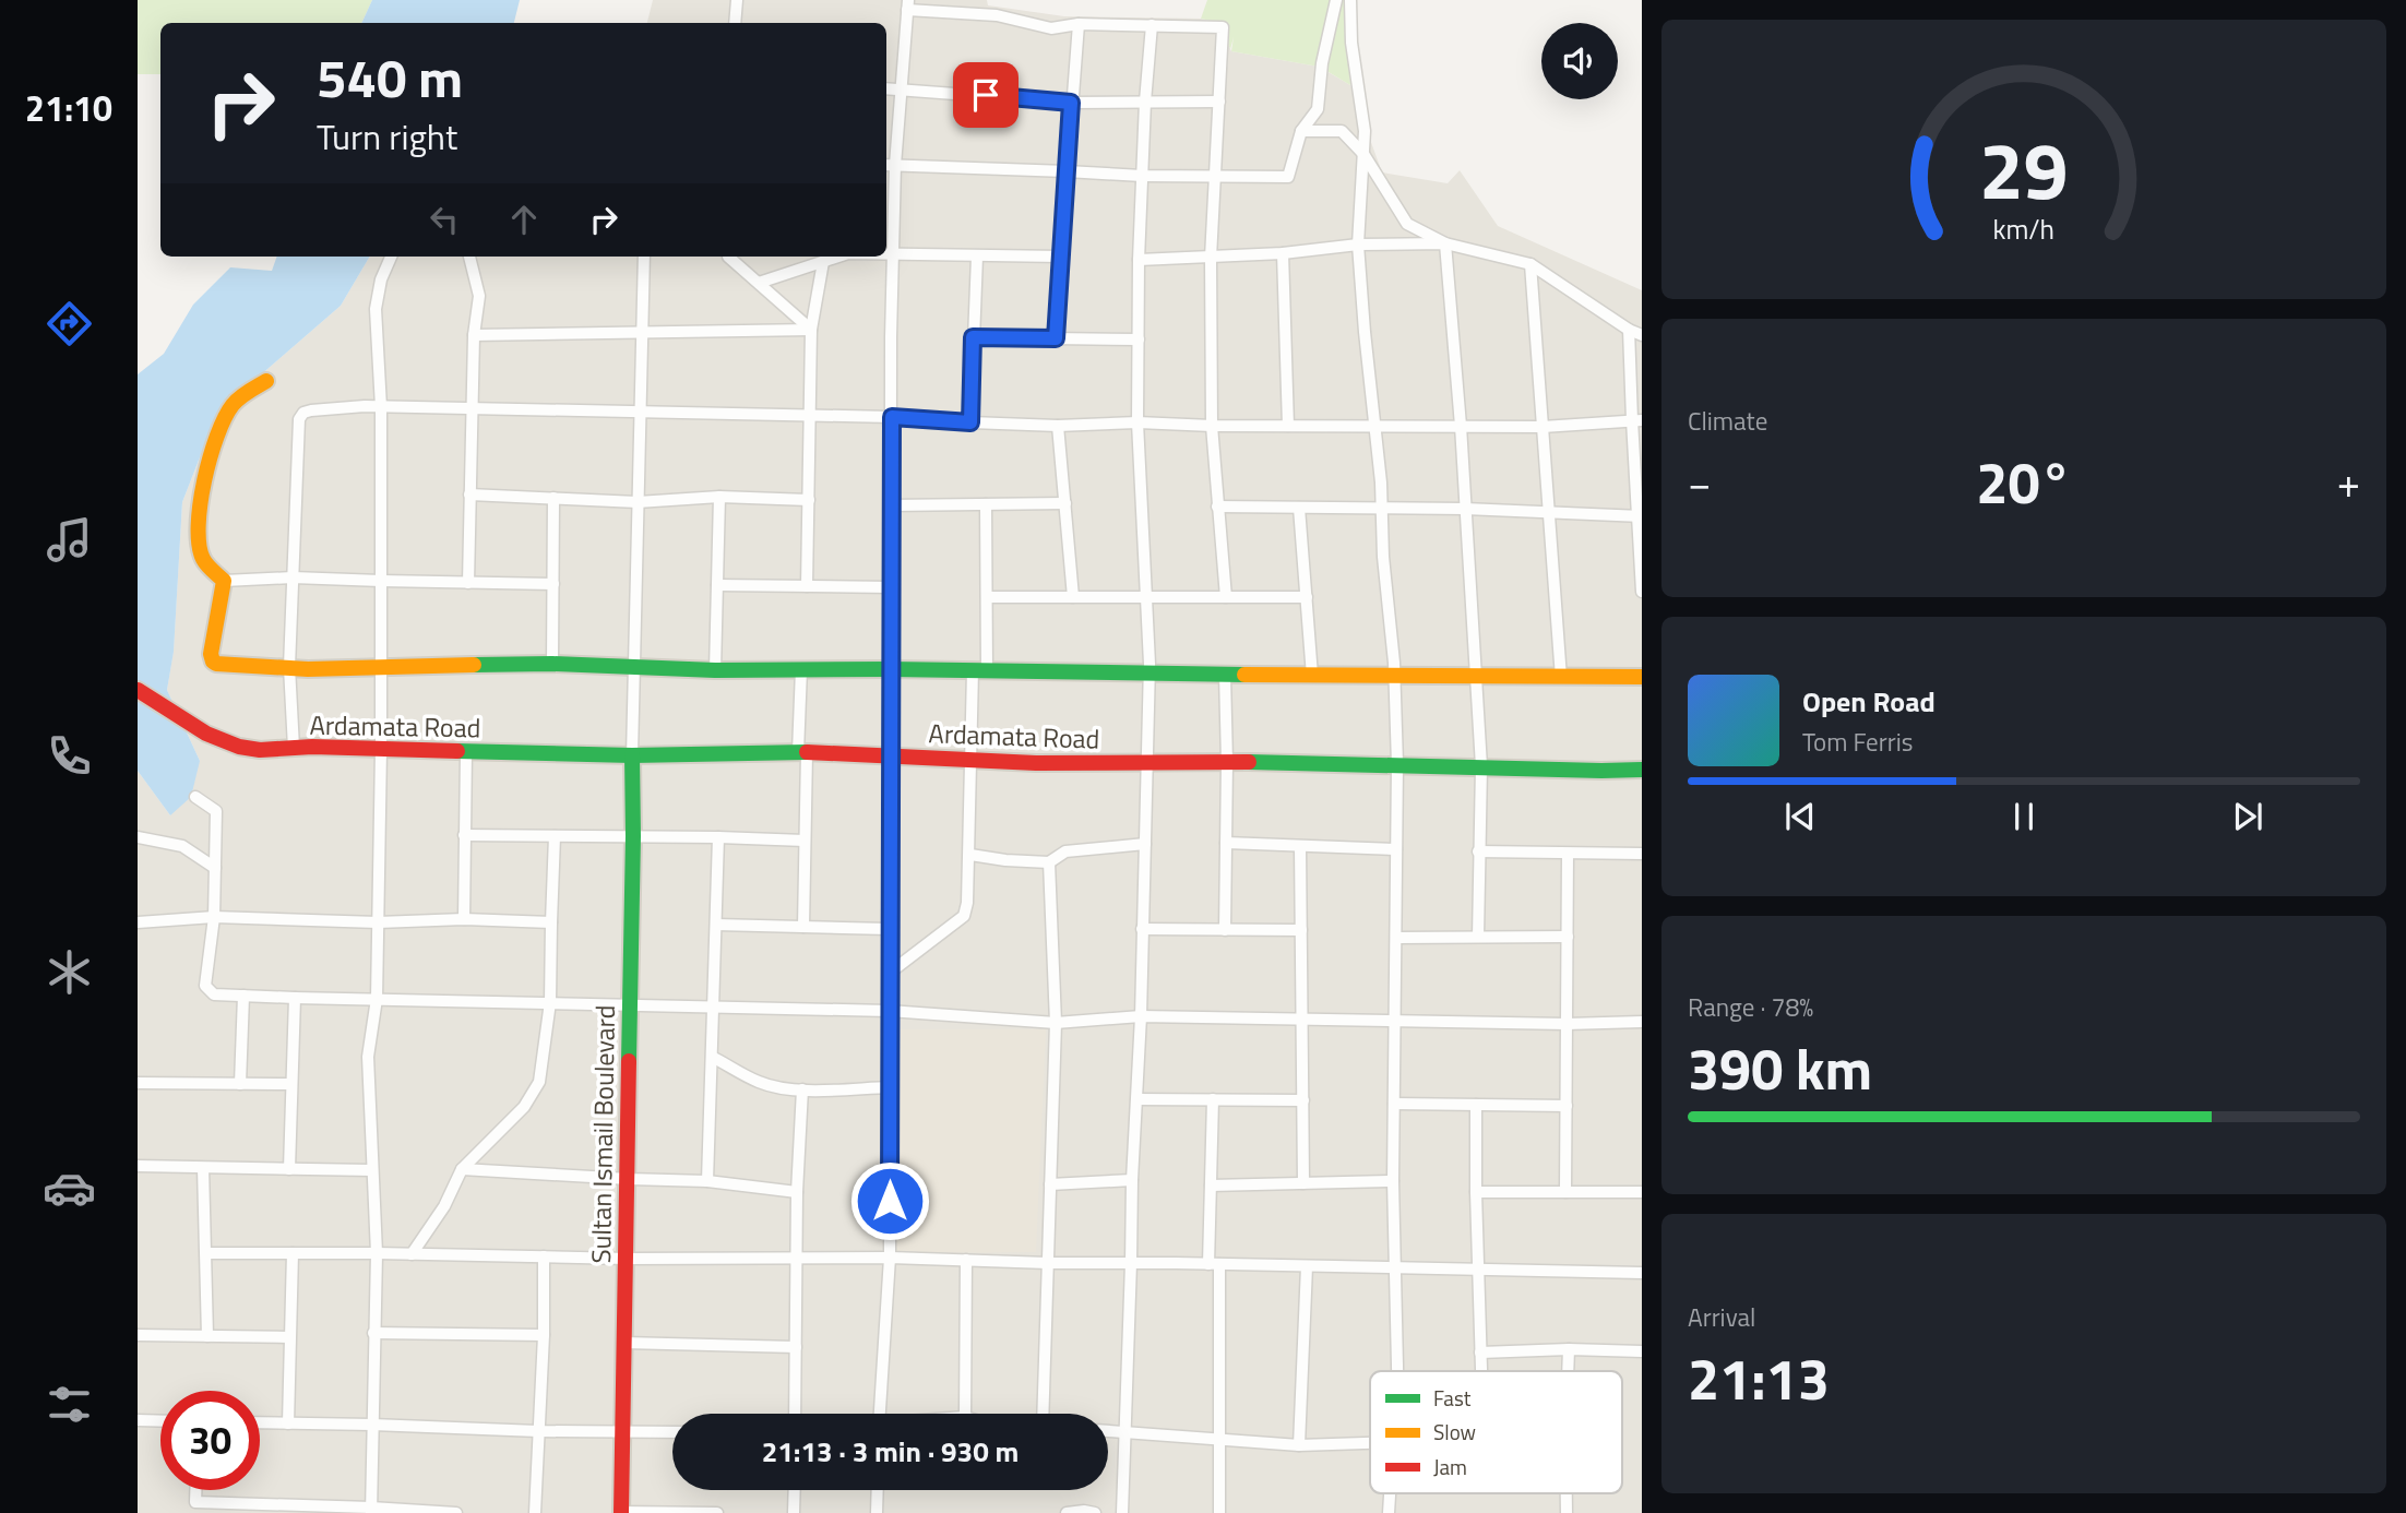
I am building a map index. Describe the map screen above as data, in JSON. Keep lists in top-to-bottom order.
{
  "streets": {
    "street": ["Ardamata Road", "Sultan Ismail Boulevard"]
  },
  "crossings": [
    ["Ardamata Road", "Sultan Ismail Boulevard"]
  ],
  "legend": ["Fast", "Slow", "Jam"],
  "page": {
    "tabs": "21:10",
    "turn": ["540 m", "Turn right"],
    "tile": [
      "Climate",
      ["Range · 78%", "390 km"],
      ["Arrival", "21:13"]
    ],
    "heat": ["−", "20°", "+"],
    "song": ["Open Road", "Tom Ferris"],
    "limit": "30",
    "trip": "21:13 · 3 min · 930 m",
    "gauge": ["29", "km/h"]
  }
}
